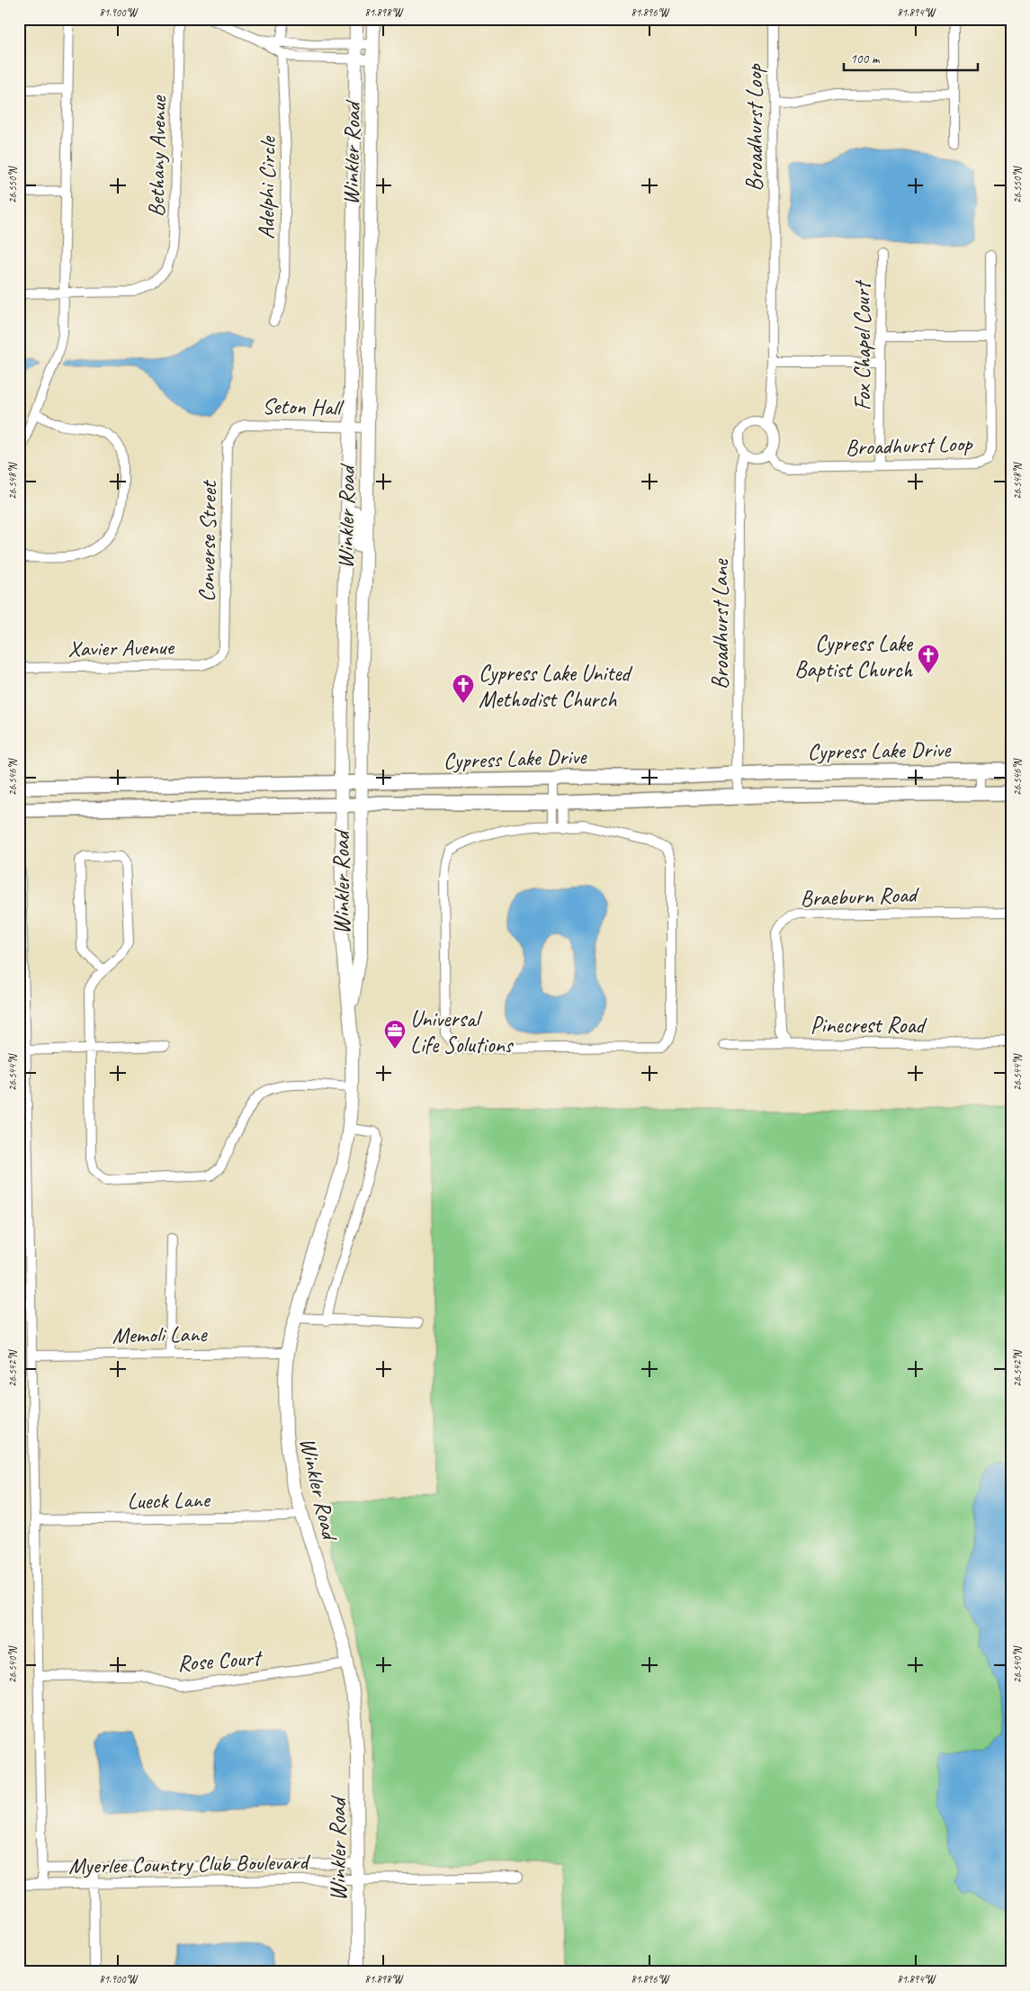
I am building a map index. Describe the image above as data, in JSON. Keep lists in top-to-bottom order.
{
  "streets": {
    "main road": ["Cypress Lake Drive"],
    "street": [
      "Broadhurst Loop",
      "Winkler Road",
      "Bethany Avenue",
      "Adelphi Circle",
      "Fox Chapel Court",
      "Seton Hall",
      "Converse Street",
      "Broadhurst Lane",
      "Xavier Avenue",
      "Braeburn Road",
      "Pinecrest Road",
      "Memoli Lane",
      "Lueck Lane",
      "Rose Court",
      "Myerlee Country Club Boulevard"
    ]
  },
  "crossings": [
    ["Broadhurst Loop", "Fox Chapel Court"],
    ["Broadhurst Loop", "Broadhurst Lane"],
    ["Winkler Road", "Seton Hall"],
    ["Winkler Road", "Cypress Lake Drive"],
    ["Winkler Road", "Memoli Lane"],
    ["Winkler Road", "Lueck Lane"],
    ["Winkler Road", "Rose Court"],
    ["Winkler Road", "Myerlee Country Club Boulevard"],
    ["Seton Hall", "Converse Street"],
    ["Converse Street", "Xavier Avenue"],
    ["Broadhurst Lane", "Cypress Lake Drive"],
    ["Braeburn Road", "Pinecrest Road"]
  ],
  "places": {
    "church": ["Cypress Lake Baptist Church", "Cypress Lake United Methodist Church"],
    "office": ["Universal Life Solutions"]
  },
  "scale_bar": "100 m",
  "coordinates": [
    "81.900°W",
    "81.898°W",
    "81.896°W",
    "81.894°W",
    "26.550°N",
    "26.548°N",
    "26.546°N",
    "26.544°N",
    "26.542°N",
    "26.540°N"
  ]
}
